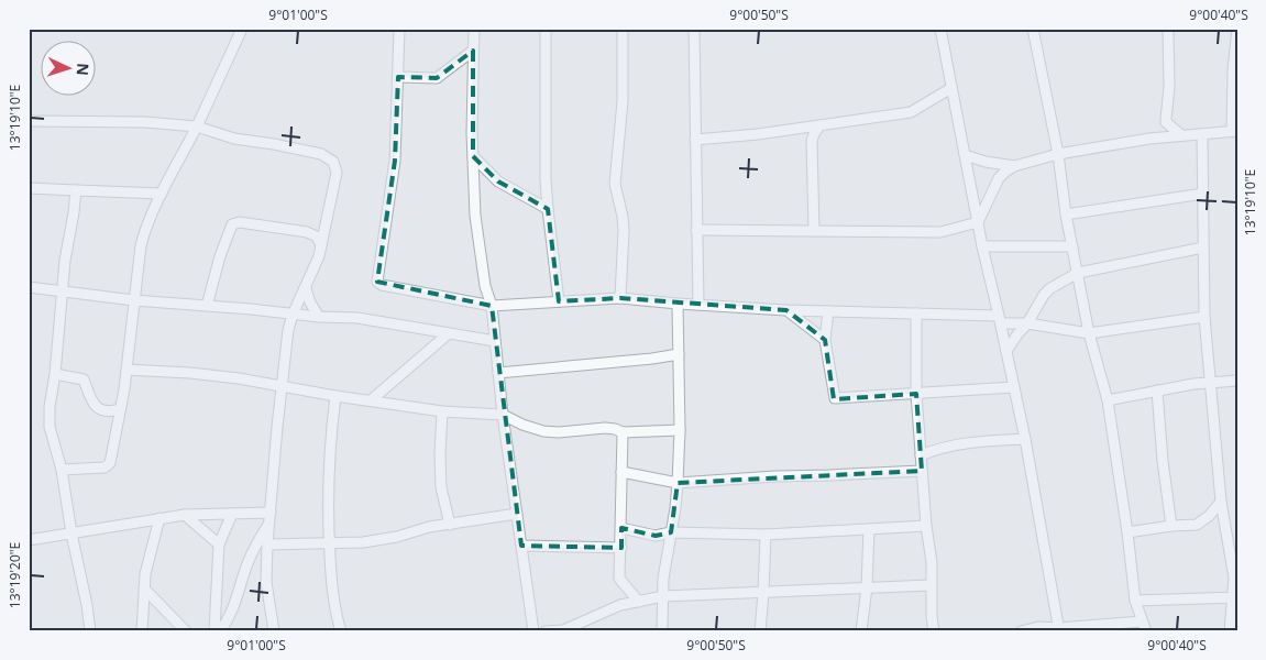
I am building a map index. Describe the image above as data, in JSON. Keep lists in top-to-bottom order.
{
  "north": "right",
  "coordinates": [
    "9°01'00\"S",
    "9°00'50\"S",
    "9°00'40\"S",
    "13°19'10\"E",
    "13°19'20\"E"
  ]
}
